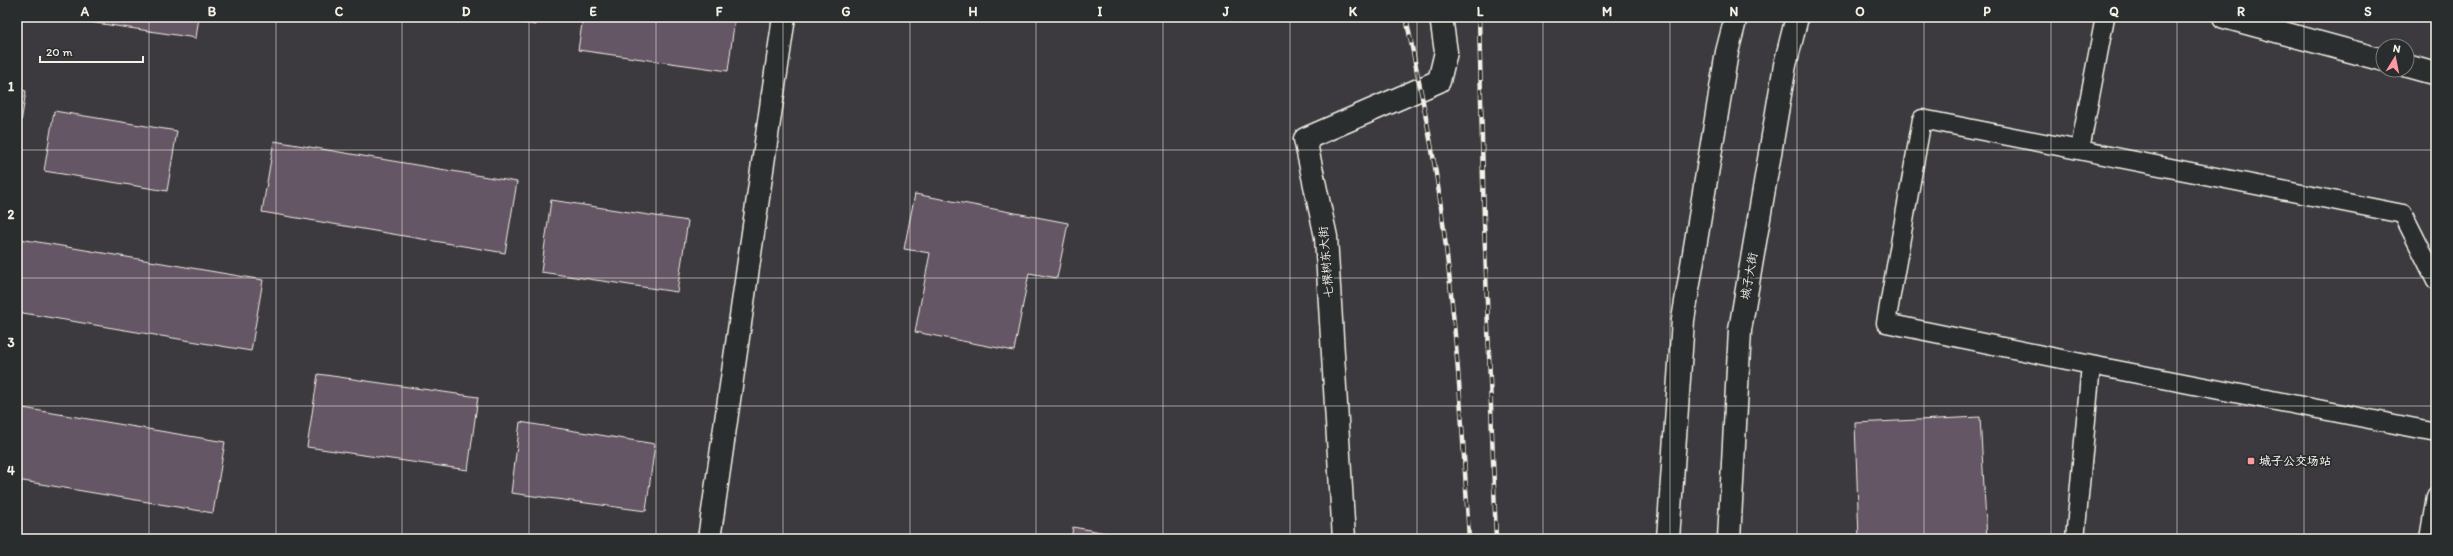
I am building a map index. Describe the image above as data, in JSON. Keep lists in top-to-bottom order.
{
  "streets": {
    "street": ["七棵树东大街", "城子大街"]
  },
  "places": {
    "transit": ["城子公交场站"]
  },
  "scale_bar": "20 m",
  "north": "top",
  "grid": {
    "columns": [
      "A",
      "B",
      "C",
      "D",
      "E",
      "F",
      "G",
      "H",
      "I",
      "J",
      "K",
      "L",
      "M",
      "N",
      "O",
      "P",
      "Q",
      "R",
      "S"
    ],
    "rows": [
      "1",
      "2",
      "3",
      "4"
    ]
  }
}
